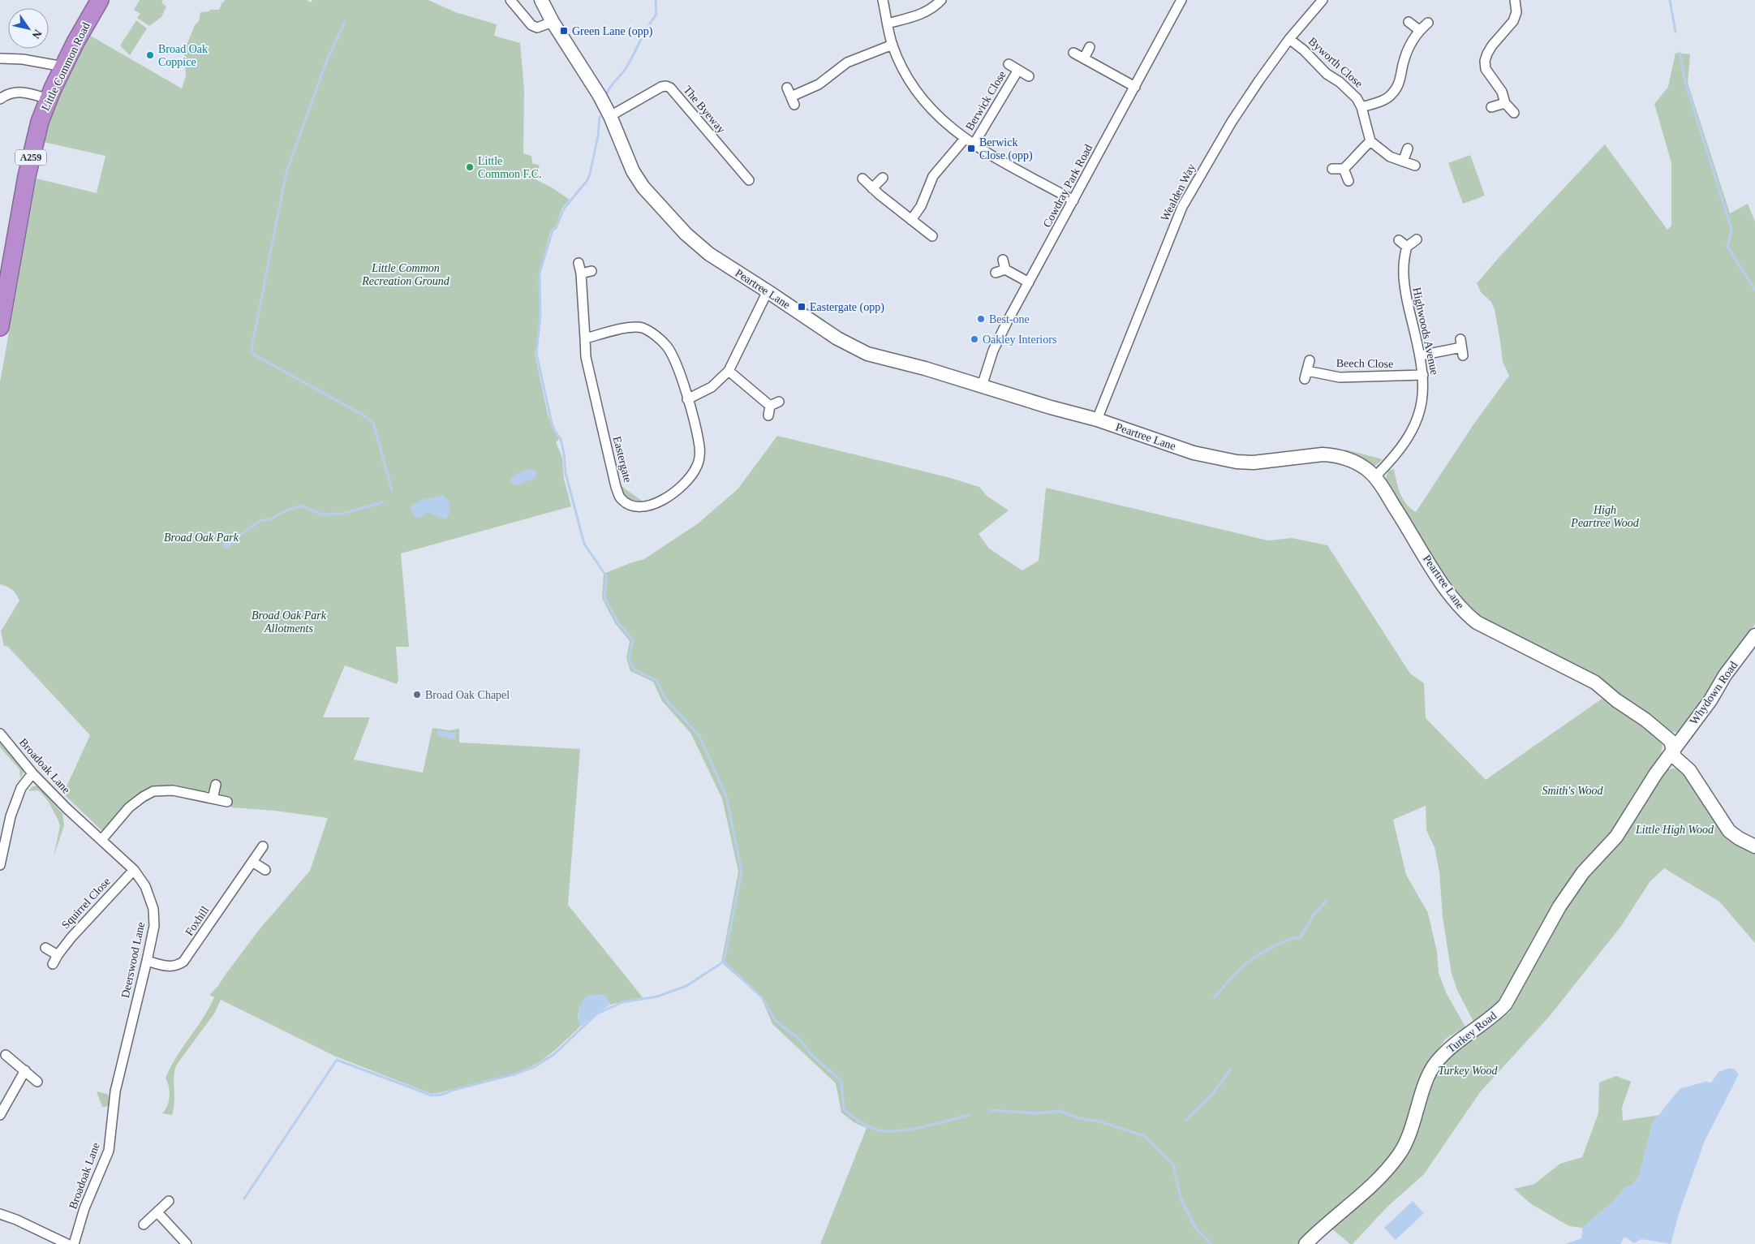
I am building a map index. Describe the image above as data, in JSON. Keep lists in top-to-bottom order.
{
  "streets": {
    "highway": ["Little Common Road", "A259"],
    "street": [
      "Byworth Close",
      "Berwick Close",
      "The Byeway",
      "Cowdray Park Road",
      "Wealden Way",
      "Peartree Lane",
      "Highwoods Avenue",
      "Beech Close",
      "Eastergate",
      "Whydown Road",
      "Broadoak Lane",
      "Squirrel Close",
      "Foxhill",
      "Deerswood Lane",
      "Turkey Road"
    ]
  },
  "crossings": [
    ["Byworth Close", "Wealden Way"],
    ["The Byeway", "Peartree Lane"],
    ["Cowdray Park Road", "Peartree Lane"],
    ["Wealden Way", "Peartree Lane"],
    ["Peartree Lane", "Highwoods Avenue"],
    ["Peartree Lane", "Whydown Road"],
    ["Peartree Lane", "Turkey Road"],
    ["Highwoods Avenue", "Beech Close"],
    ["Whydown Road", "Turkey Road"],
    ["Broadoak Lane", "Deerswood Lane"],
    ["Squirrel Close", "Deerswood Lane"],
    ["Foxhill", "Deerswood Lane"]
  ],
  "parks": [
    "Little Common Recreation Ground",
    "High Peartree Wood",
    "Broad Oak Park",
    "Broad Oak Park Allotments",
    "Smith's Wood",
    "Little High Wood",
    "Turkey Wood"
  ],
  "places": {
    "transit": ["Green Lane (opp)", "Berwick Close (opp)", "Eastergate (opp)"],
    "other": [
      "Broad Oak Coppice",
      "Little Common F.C.",
      "Best-one",
      "Oakley Interiors",
      "Broad Oak Chapel"
    ]
  },
  "north": "bottom right"
}
